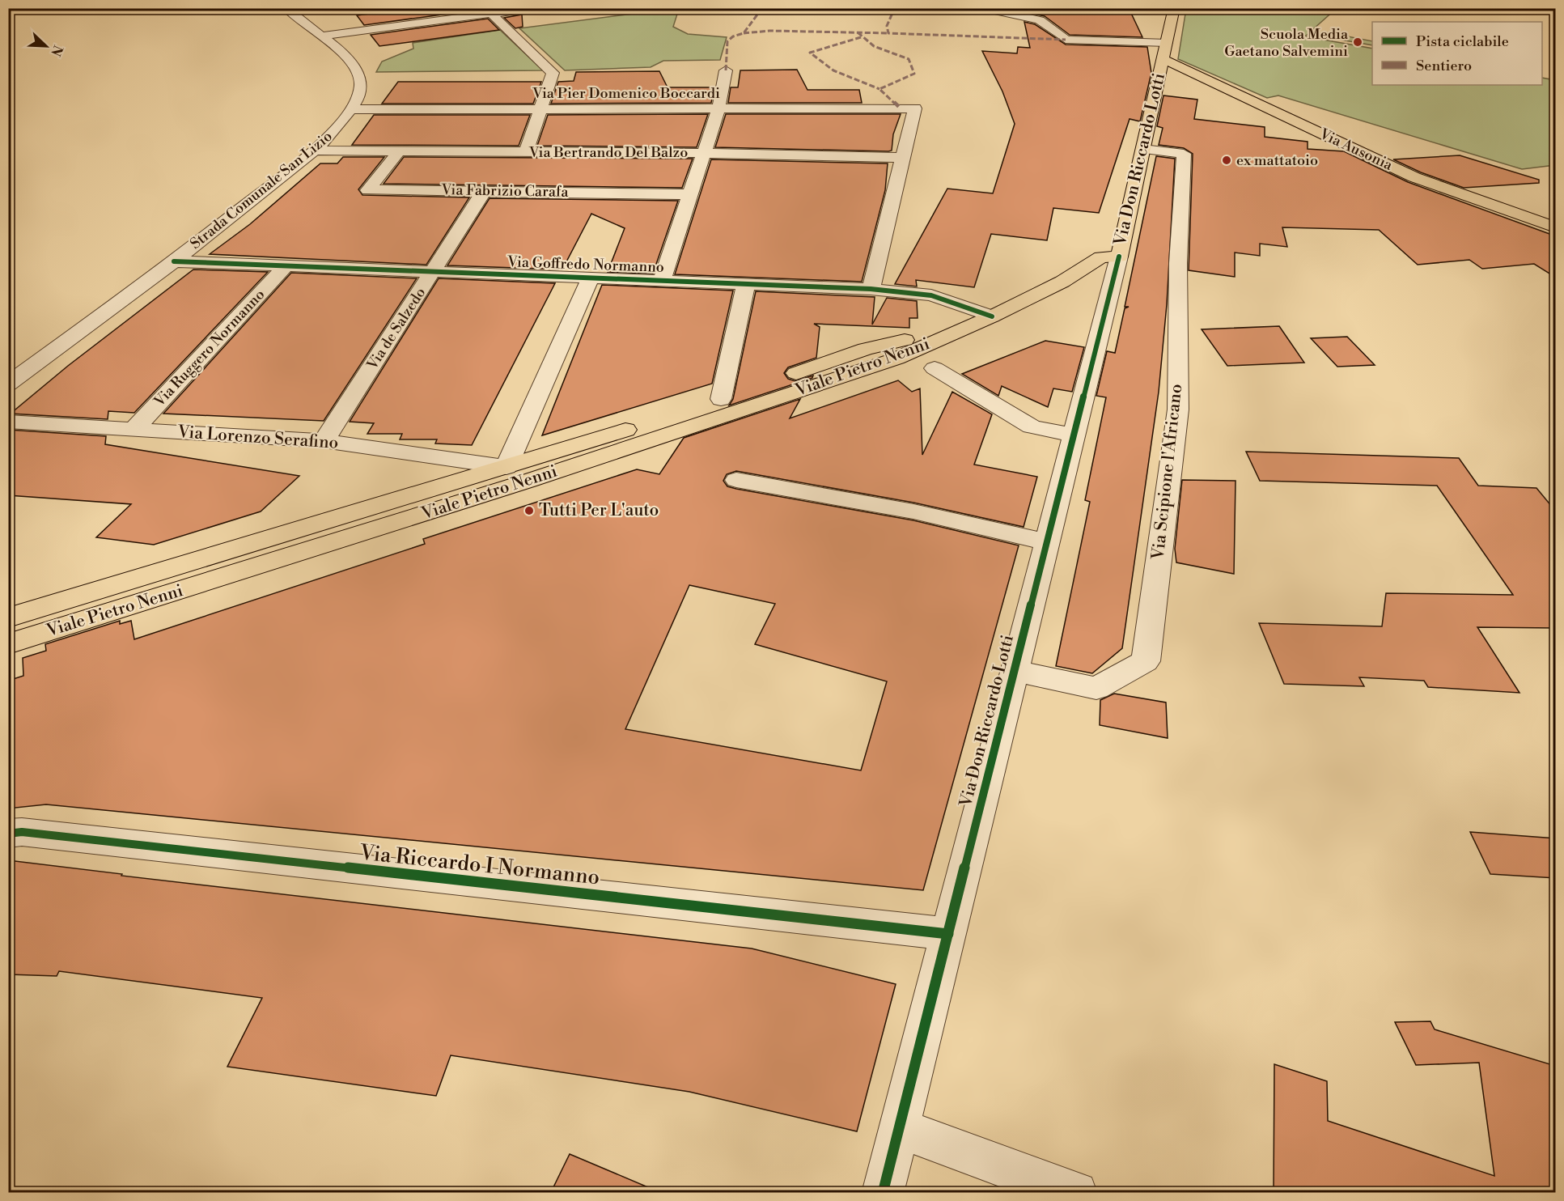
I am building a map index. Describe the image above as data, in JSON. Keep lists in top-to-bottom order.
{
  "streets": {
    "main road": ["Via Ausonia", "Via Don Riccardo Lotti", "Viale Pietro Nenni"],
    "street": [
      "Via Pier Domenico Boccardi",
      "Via Bertrando Del Balzo",
      "Strada Comunale San Lizio",
      "Via Fabrizio Carafa",
      "Via Goffredo Normanno",
      "Via de Salzedo",
      "Via Ruggero Normanno",
      "Via Lorenzo Serafino",
      "Via Scipione l'Africano",
      "Via Riccardo I Normanno"
    ]
  },
  "crossings": [
    ["Via Pier Domenico Boccardi", "Via Bertrando Del Balzo"],
    ["Via Pier Domenico Boccardi", "Strada Comunale San Lizio"],
    ["Via Ausonia", "Via Don Riccardo Lotti"],
    ["Via Bertrando Del Balzo", "Strada Comunale San Lizio"],
    ["Via Bertrando Del Balzo", "Via Fabrizio Carafa"],
    ["Via Don Riccardo Lotti", "Viale Pietro Nenni"],
    ["Via Don Riccardo Lotti", "Via Scipione l'Africano"],
    ["Via Don Riccardo Lotti", "Via Riccardo I Normanno"],
    ["Strada Comunale San Lizio", "Via Goffredo Normanno"],
    ["Via Fabrizio Carafa", "Via de Salzedo"],
    ["Via Goffredo Normanno", "Via de Salzedo"],
    ["Via Goffredo Normanno", "Via Ruggero Normanno"],
    ["Via Goffredo Normanno", "Viale Pietro Nenni"],
    ["Via de Salzedo", "Via Lorenzo Serafino"],
    ["Via Ruggero Normanno", "Via Lorenzo Serafino"],
    ["Viale Pietro Nenni", "Via Lorenzo Serafino"]
  ],
  "places": ["Scuola Media Gaetano Salvemini", "ex mattatoio", "Tutti Per L'auto"],
  "legend": ["Pista ciclabile", "Sentiero"],
  "north": "bottom right"
}
